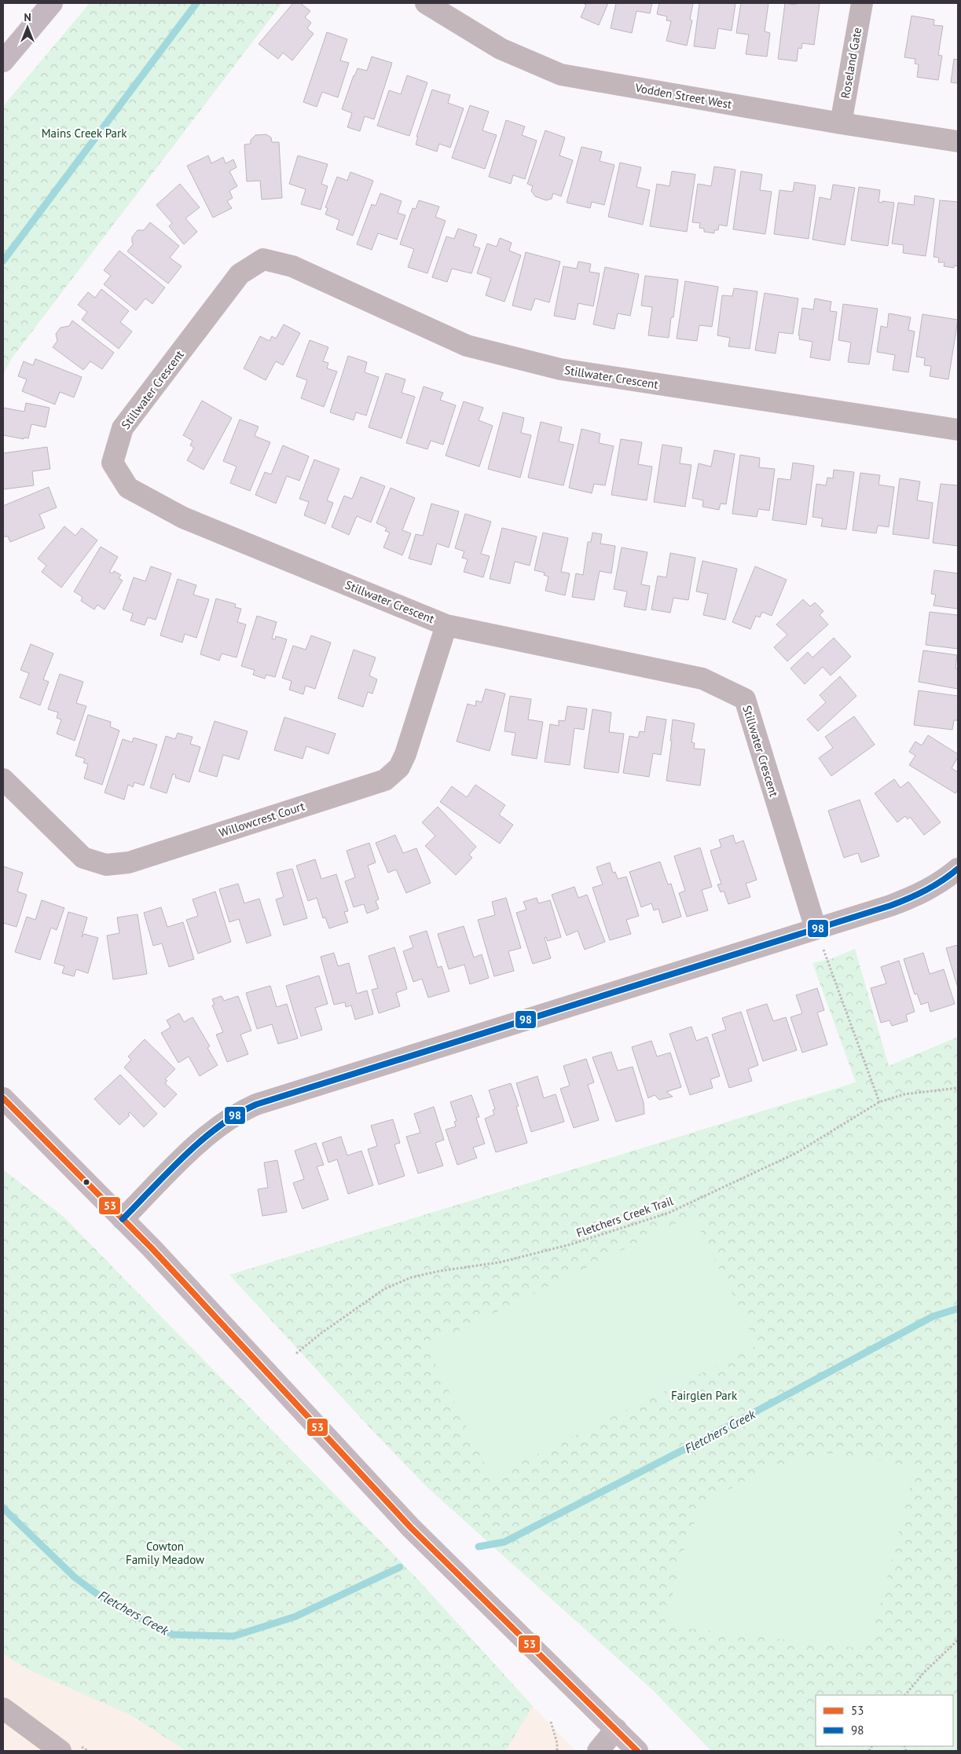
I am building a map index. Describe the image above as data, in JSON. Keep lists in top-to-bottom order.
{
  "streets": {
    "street": [
      "Roseland Gate",
      "Vodden Street West",
      "Stillwater Crescent",
      "Willowcrest Court"
    ],
    "path": ["Fletchers Creek Trail"]
  },
  "crossings": [
    ["Roseland Gate", "Vodden Street West"],
    ["Stillwater Crescent", "Willowcrest Court"]
  ],
  "water": ["Fletchers Creek"],
  "parks": ["Mains Creek Park", "Fairglen Park", "Cowton Family Meadow"],
  "lines": ["transit line 98", "transit line 53"],
  "legend": ["53", "98"],
  "north": "top"
}
